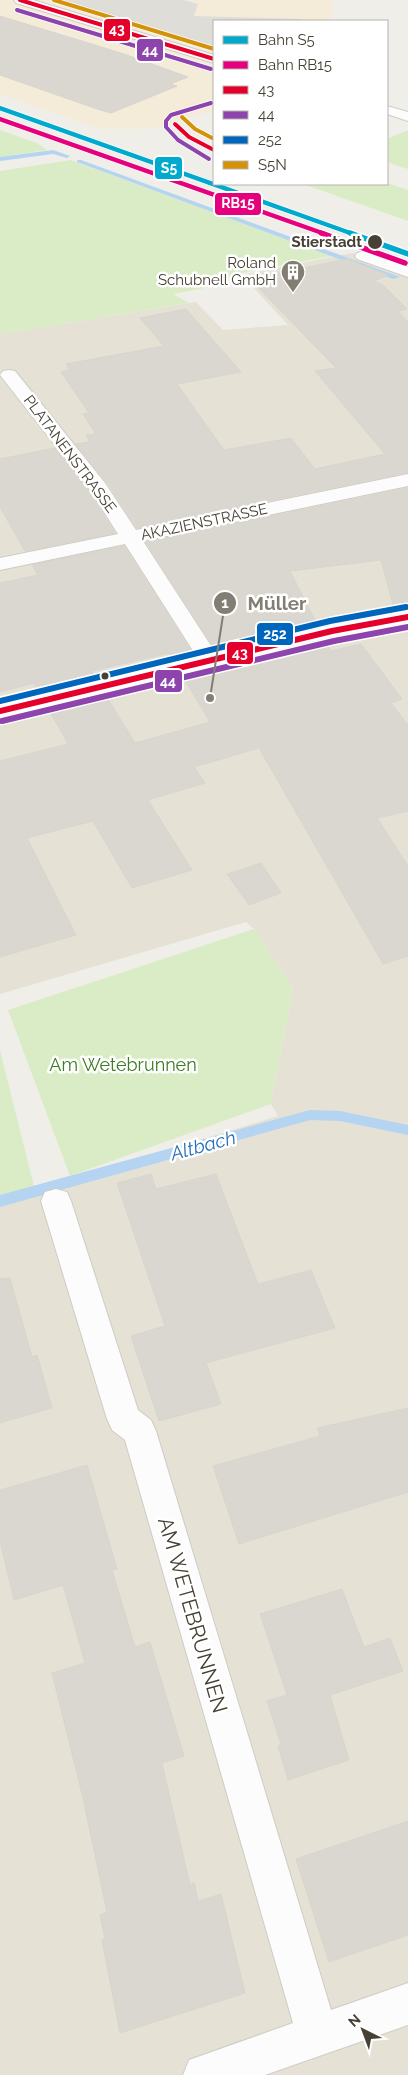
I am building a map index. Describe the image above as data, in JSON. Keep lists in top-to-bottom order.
{
  "streets": {
    "street": ["PLATANENSTRASSE", "AKAZIENSTRASSE", "AM WETEBRUNNEN"]
  },
  "crossings": [
    ["PLATANENSTRASSE", "AKAZIENSTRASSE"]
  ],
  "water": ["Altbach"],
  "parks": ["Am Wetebrunnen"],
  "places": {
    "other": ["Stierstadt", "Müller"],
    "building": ["Roland Schubnell GmbH"]
  },
  "lines": [
    "transit line 43",
    "transit line S5N",
    "transit line 44",
    "rail line S5",
    "rail line RB15",
    "transit line 252"
  ],
  "legend": [
    "Bahn S5",
    "Bahn RB15",
    "43",
    "44",
    "252",
    "S5N"
  ],
  "north": "top left"
}
